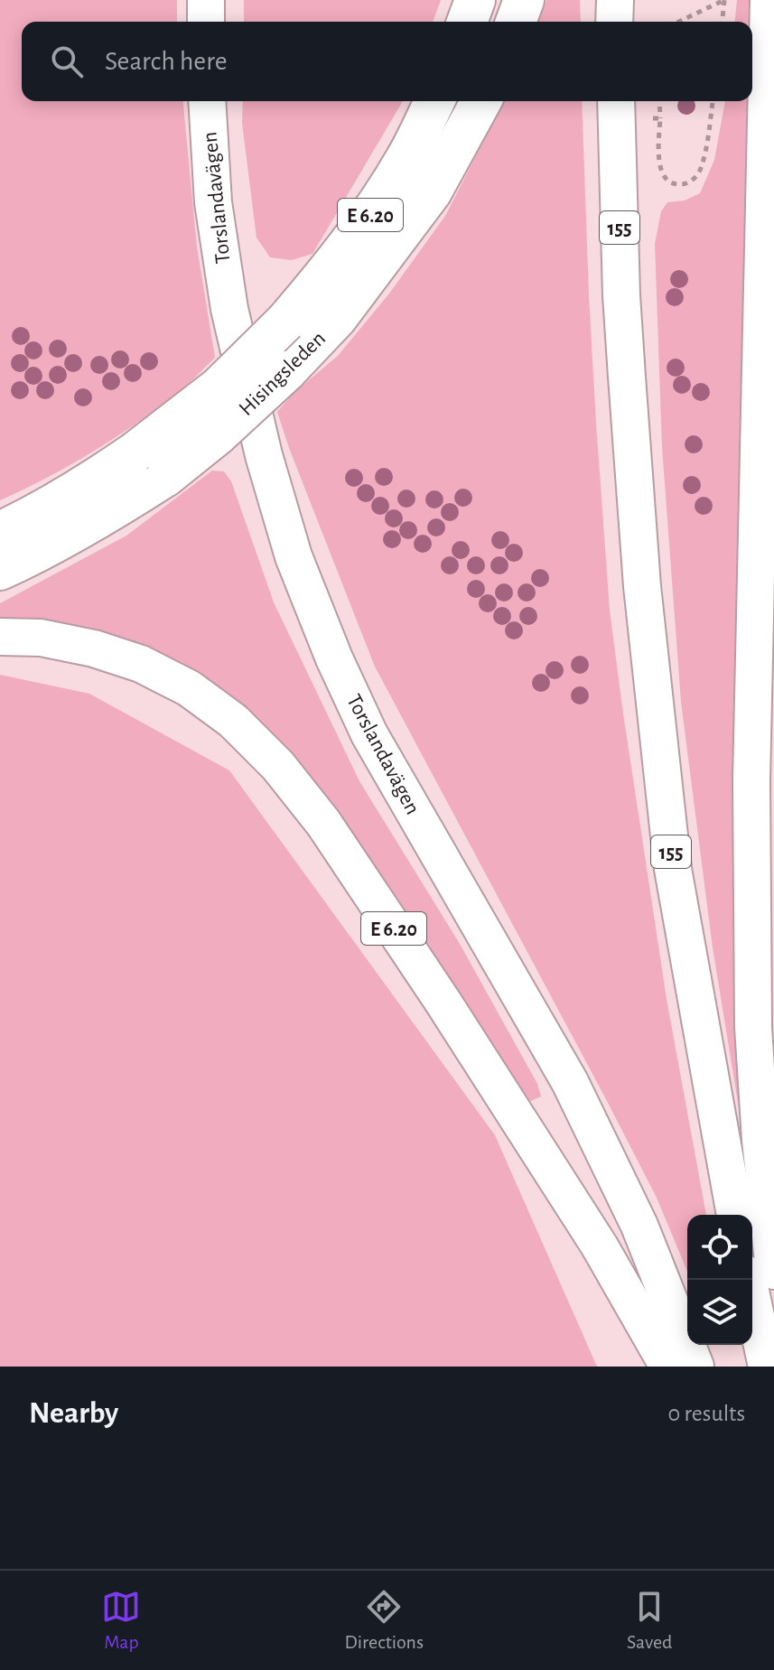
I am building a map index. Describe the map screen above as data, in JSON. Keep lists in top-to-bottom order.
{
  "streets": {
    "highway": ["E 6.20", "Hisingsleden"],
    "main road": ["Torslandavägen", "155"]
  },
  "page": {
    "search": "Search here",
    "heading": ["Nearby", "0 results"],
    "nav": ["Map", "Directions", "Saved"]
  }
}
